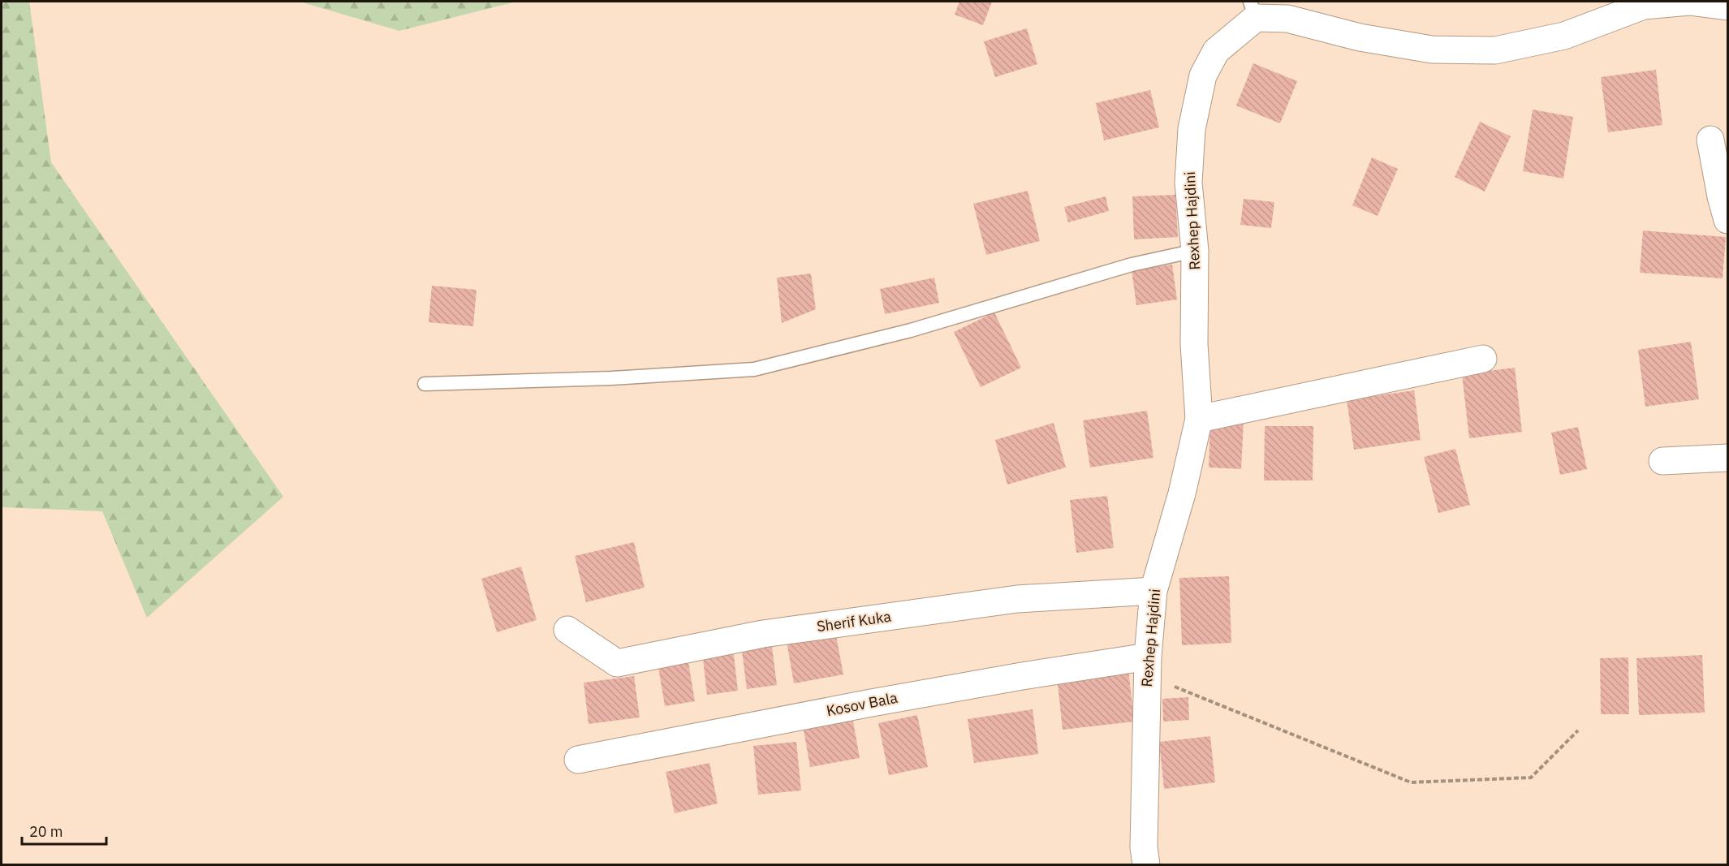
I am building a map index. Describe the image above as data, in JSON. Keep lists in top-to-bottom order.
{
  "streets": {
    "street": ["Rexhep Hajdini", "Sherif Kuka", "Kosov Bala"]
  },
  "crossings": [
    ["Rexhep Hajdini", "Sherif Kuka"],
    ["Rexhep Hajdini", "Kosov Bala"]
  ],
  "scale_bar": "20 m"
}
